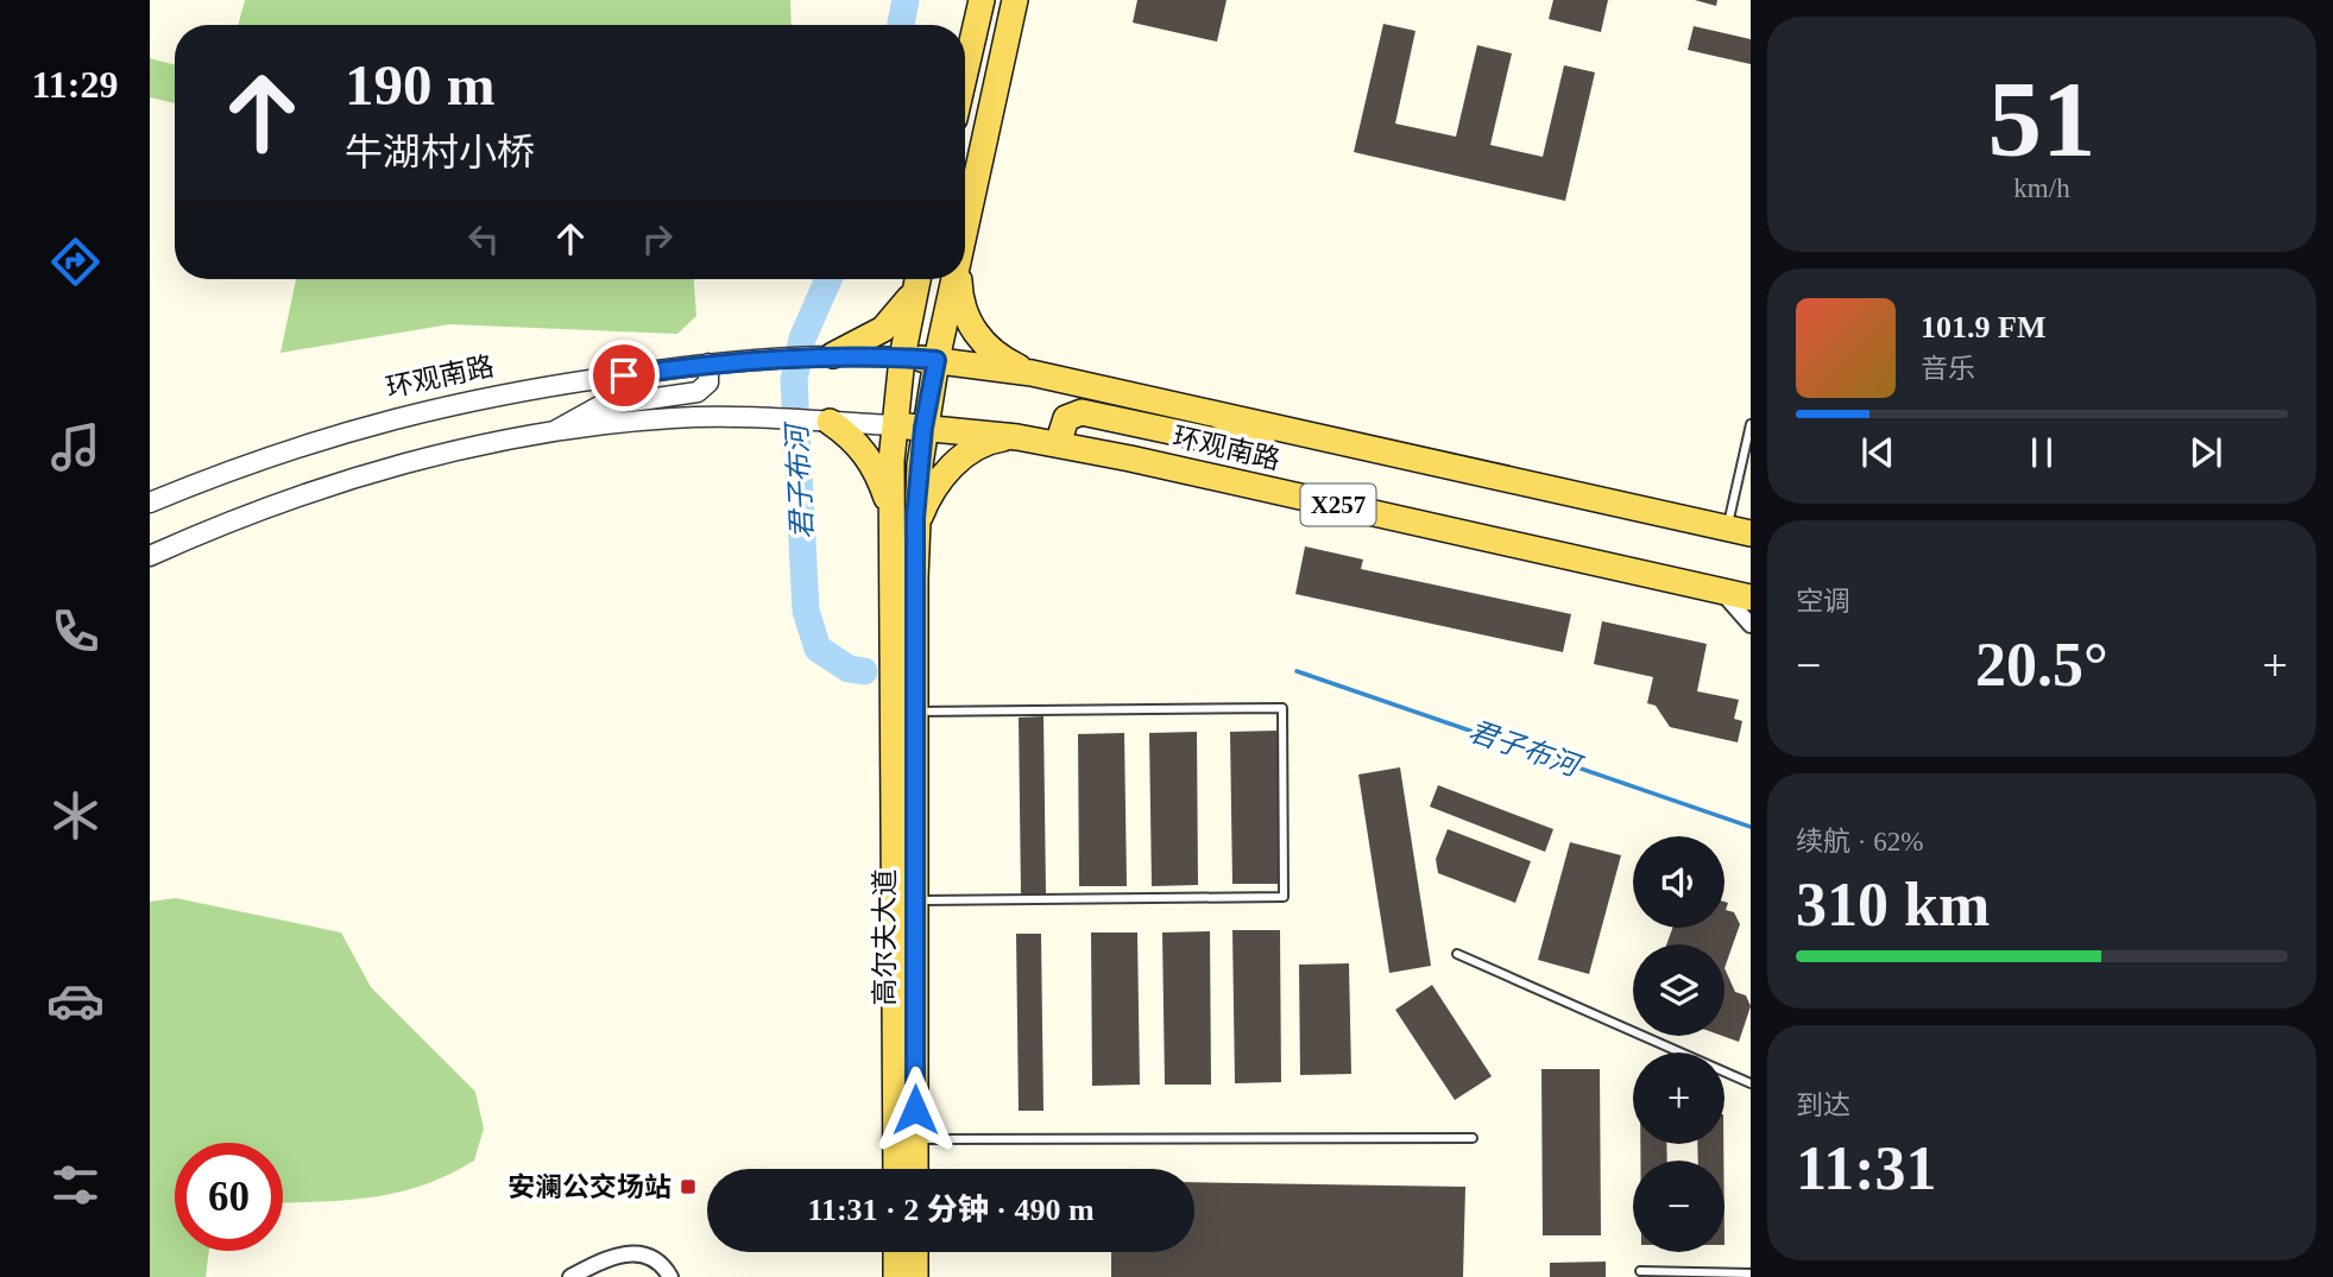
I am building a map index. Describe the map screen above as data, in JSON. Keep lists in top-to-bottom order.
{
  "streets": {
    "main road": ["环观南路", "X257", "高尔夫大道"]
  },
  "water": ["君子布河"],
  "places": {
    "transit": ["安澜公交场站"]
  },
  "page": {
    "tabs": "11:29",
    "tile": [
      ["51", "km/h"],
      "空调",
      ["续航 · 62%", "310 km"],
      ["到达", "11:31"]
    ],
    "turn": ["190 m", "牛湖村小桥"],
    "song": ["101.9 FM", "音乐"],
    "heat": ["−", "20.5°", "+"],
    "map_buttons": ["+", "−"],
    "limit": "60",
    "trip": "11:31 · 2 分钟 · 490 m"
  }
}
